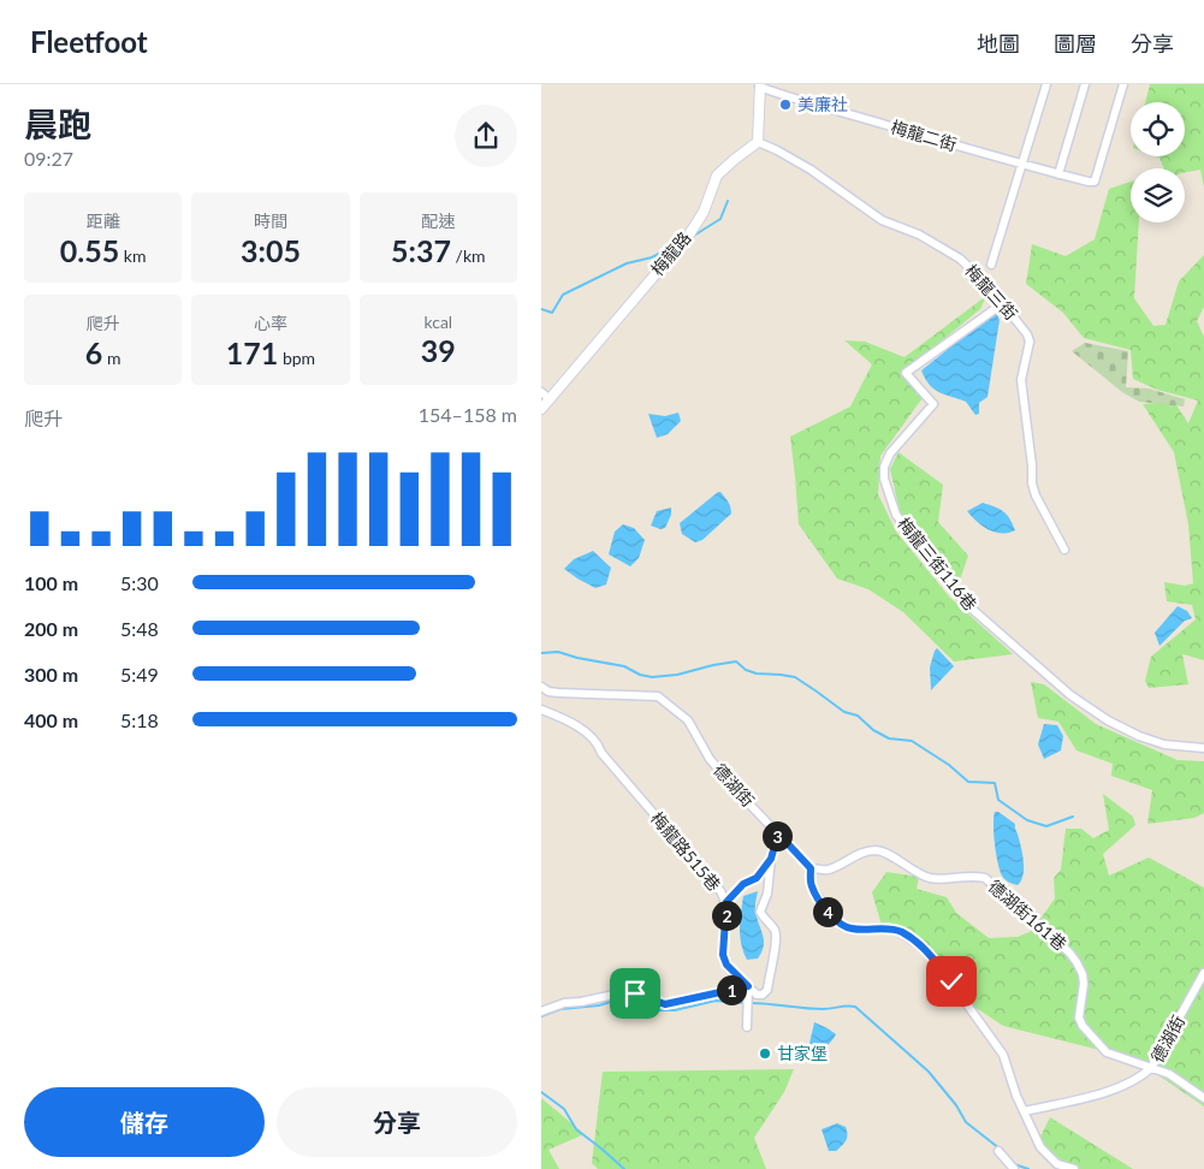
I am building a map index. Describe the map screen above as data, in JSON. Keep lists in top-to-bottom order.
{
  "streets": {
    "street": [
      "梅龍二街",
      "梅龍路",
      "梅龍三街",
      "梅龍三街116巷",
      "德湖街",
      "梅龍路515巷",
      "德湖街161巷"
    ]
  },
  "crossings": [
    ["梅龍路", "梅龍三街"],
    ["梅龍三街", "梅龍三街116巷"],
    ["德湖街", "德湖街161巷"]
  ],
  "places": ["美廉社", "甘家堡"],
  "page": {
    "header": "Fleetfoot",
    "nav": ["地圖", "圖層", "分享"],
    "heading": ["晨跑", "09:27"],
    "stats": [
      ["距離", "0.55 km"],
      ["時間", "3:05"],
      ["配速", "5:37 /km"],
      ["爬升", "6 m"],
      ["心率", "171 bpm"],
      ["kcal", "39"]
    ],
    "chart": ["爬升", "154–158 m"],
    "list": [
      {
        "name": "100 m",
        "note": "5:30"
      },
      {
        "name": "200 m",
        "note": "5:48"
      },
      {
        "name": "300 m",
        "note": "5:49"
      },
      {
        "name": "400 m",
        "note": "5:18"
      }
    ],
    "pins": [
      "3",
      "4",
      "2",
      "1"
    ],
    "buttons": ["儲存", "分享"]
  }
}
